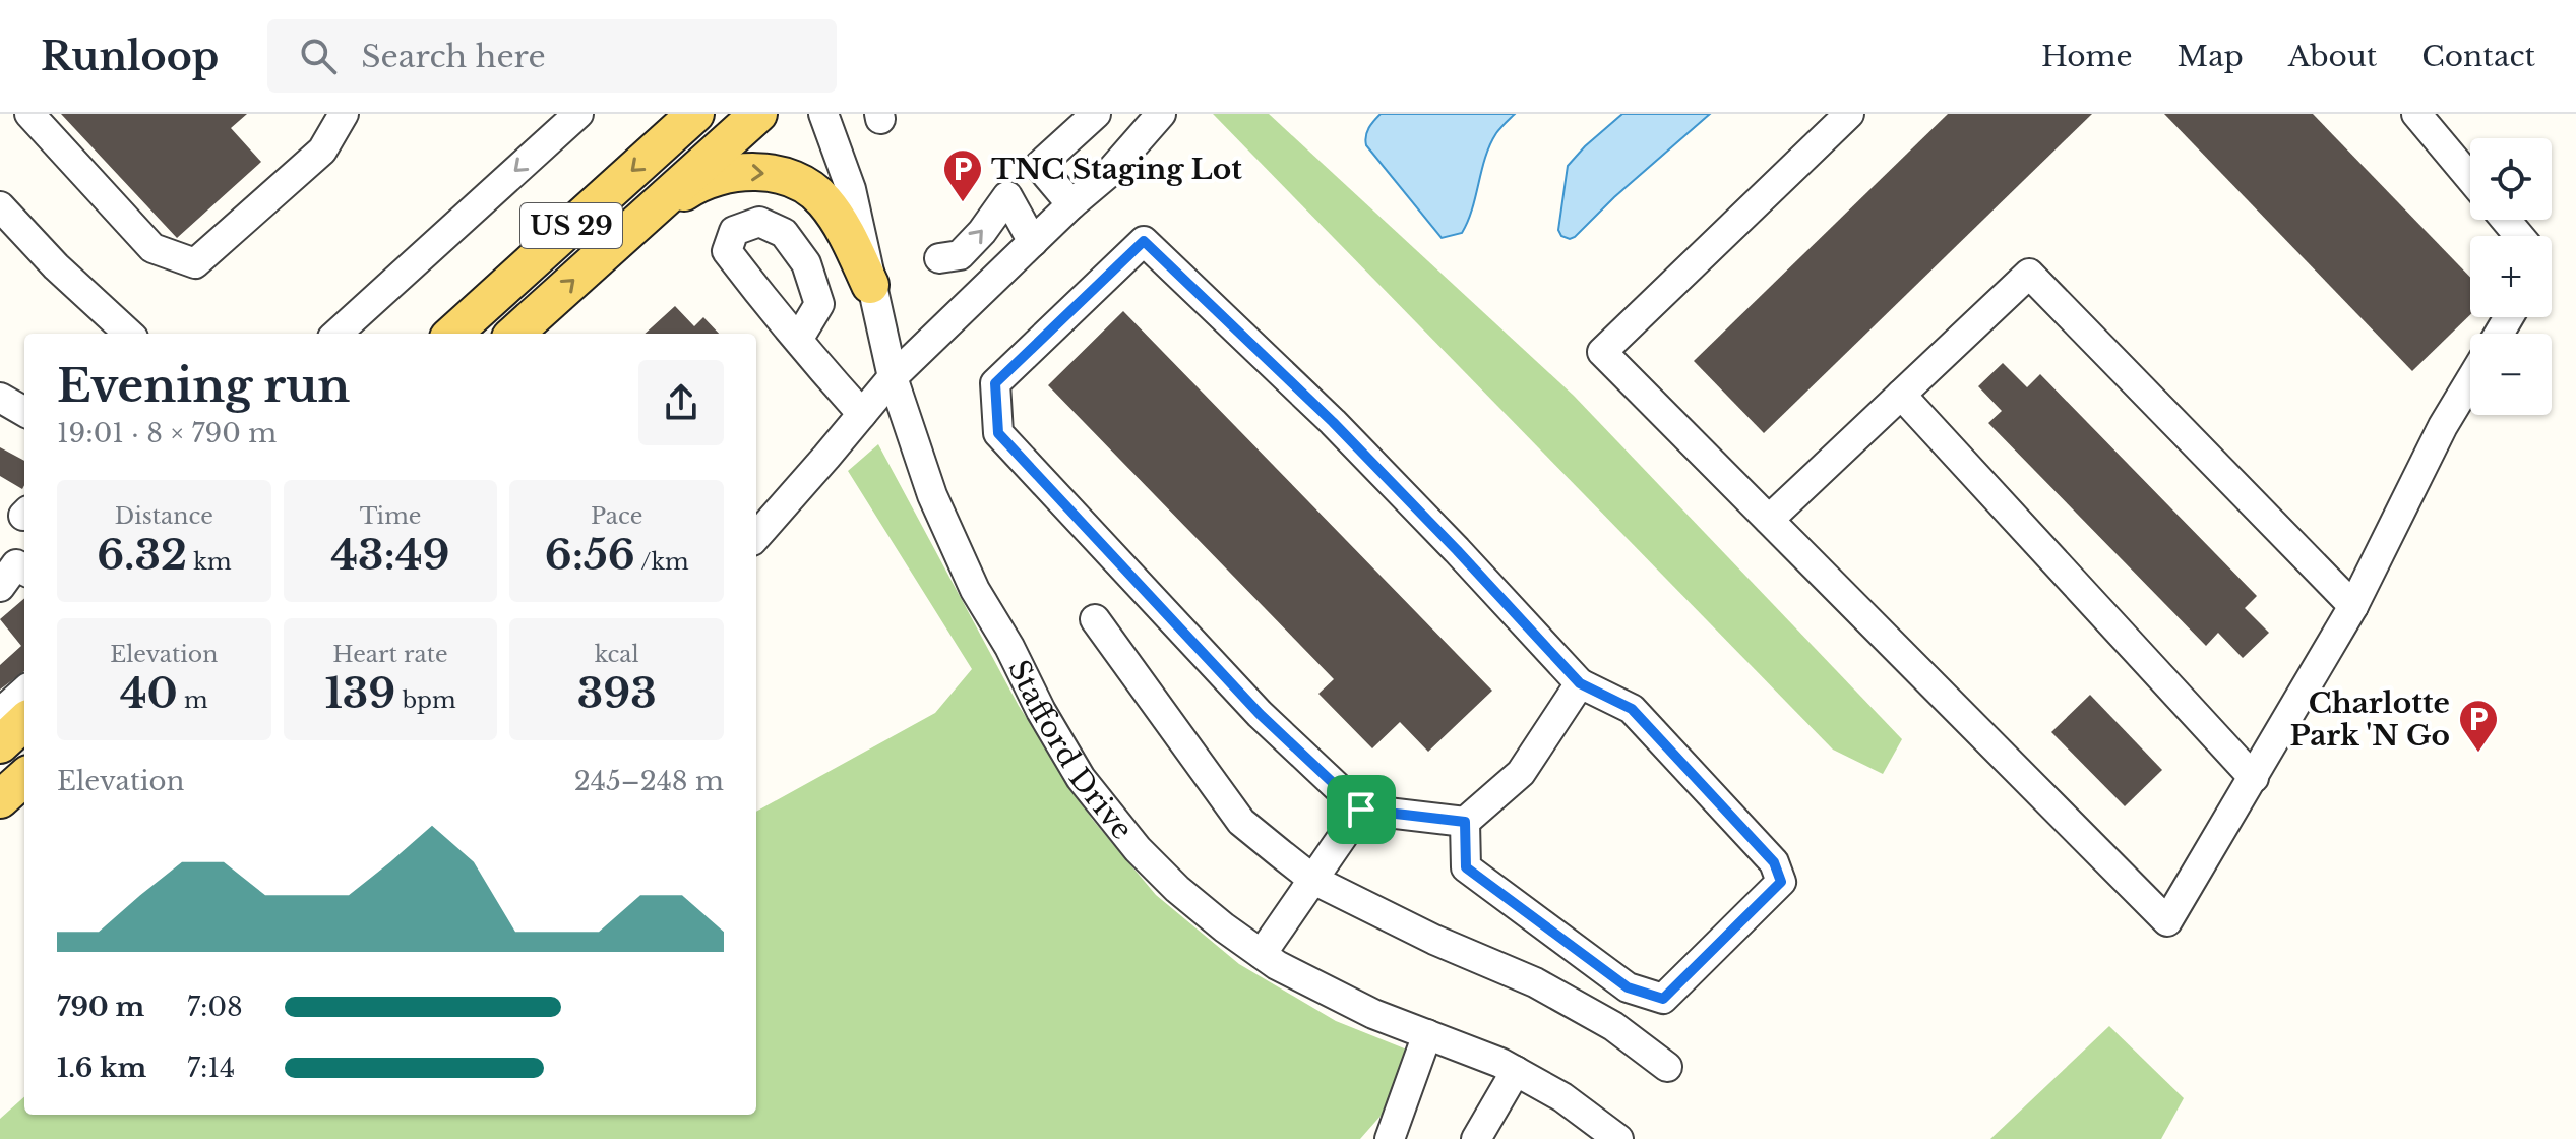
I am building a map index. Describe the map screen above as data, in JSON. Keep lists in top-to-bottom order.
{
  "streets": {
    "main road": ["US 29"],
    "street": ["Stafford Drive"]
  },
  "places": {
    "parking": ["TNC Staging Lot", "Charlotte Park 'N Go"]
  },
  "page": {
    "header": "Runloop",
    "search": "Search here",
    "nav": [
      "Home",
      "Map",
      "About",
      "Contact"
    ],
    "map_buttons": ["+", "−"],
    "heading": ["Evening run", "19:01 · 8 × 790 m"],
    "stats": [
      ["Distance", "6.32 km"],
      ["Time", "43:49"],
      ["Pace", "6:56 /km"],
      ["Elevation", "40 m"],
      ["Heart rate", "139 bpm"],
      ["kcal", "393"]
    ],
    "chart": ["Elevation", "245–248 m"],
    "list": [
      {
        "name": "790 m",
        "note": "7:08"
      },
      {
        "name": "1.6 km",
        "note": "7:14"
      }
    ]
  }
}
